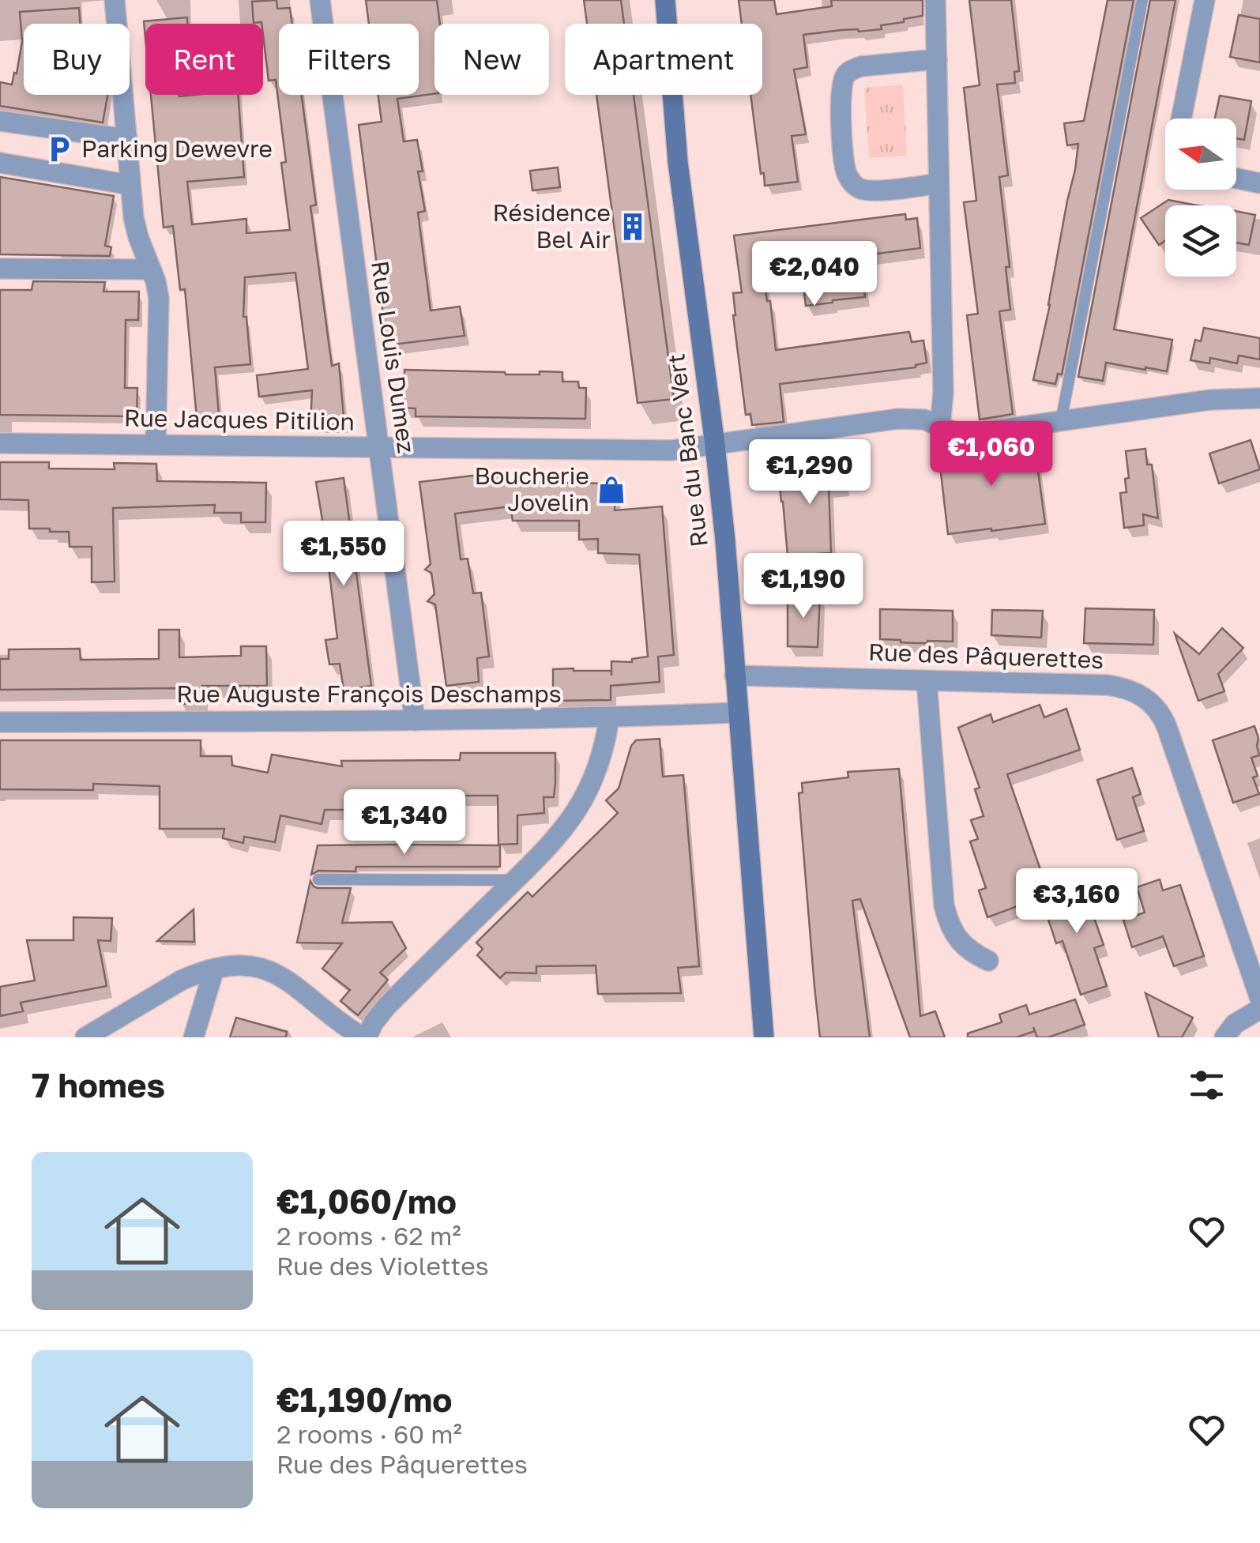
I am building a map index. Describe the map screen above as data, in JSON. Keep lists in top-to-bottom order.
{
  "streets": {
    "street": [
      "Rue Louis Dumez",
      "Rue Jacques Pitilion",
      "Rue du Banc Vert",
      "Rue des Pâquerettes",
      "Rue Auguste François Deschamps"
    ]
  },
  "crossings": [
    ["Rue Louis Dumez", "Rue Jacques Pitilion"],
    ["Rue Louis Dumez", "Rue Auguste François Deschamps"],
    ["Rue Jacques Pitilion", "Rue du Banc Vert"],
    ["Rue du Banc Vert", "Rue des Pâquerettes"],
    ["Rue du Banc Vert", "Rue Auguste François Deschamps"]
  ],
  "places": {
    "parking": ["Parking Dewevre"],
    "building": ["Résidence Bel Air"],
    "shop": ["Boucherie Jovelin"]
  },
  "north": "left",
  "page": {
    "chip": [
      "Buy",
      "Rent",
      "Filters",
      "New",
      "Apartment"
    ],
    "price": [
      "€2,040",
      "€1,060",
      "€1,290",
      "€1,550",
      "€1,190",
      "€1,340",
      "€3,160"
    ],
    "heading": "7 homes",
    "list": [
      {
        "name": "€1,060/mo",
        "note": "2 rooms · 62 m² · Rue des Violettes"
      },
      {
        "name": "€1,190/mo",
        "note": "2 rooms · 60 m² · Rue des Pâquerettes"
      }
    ]
  }
}
